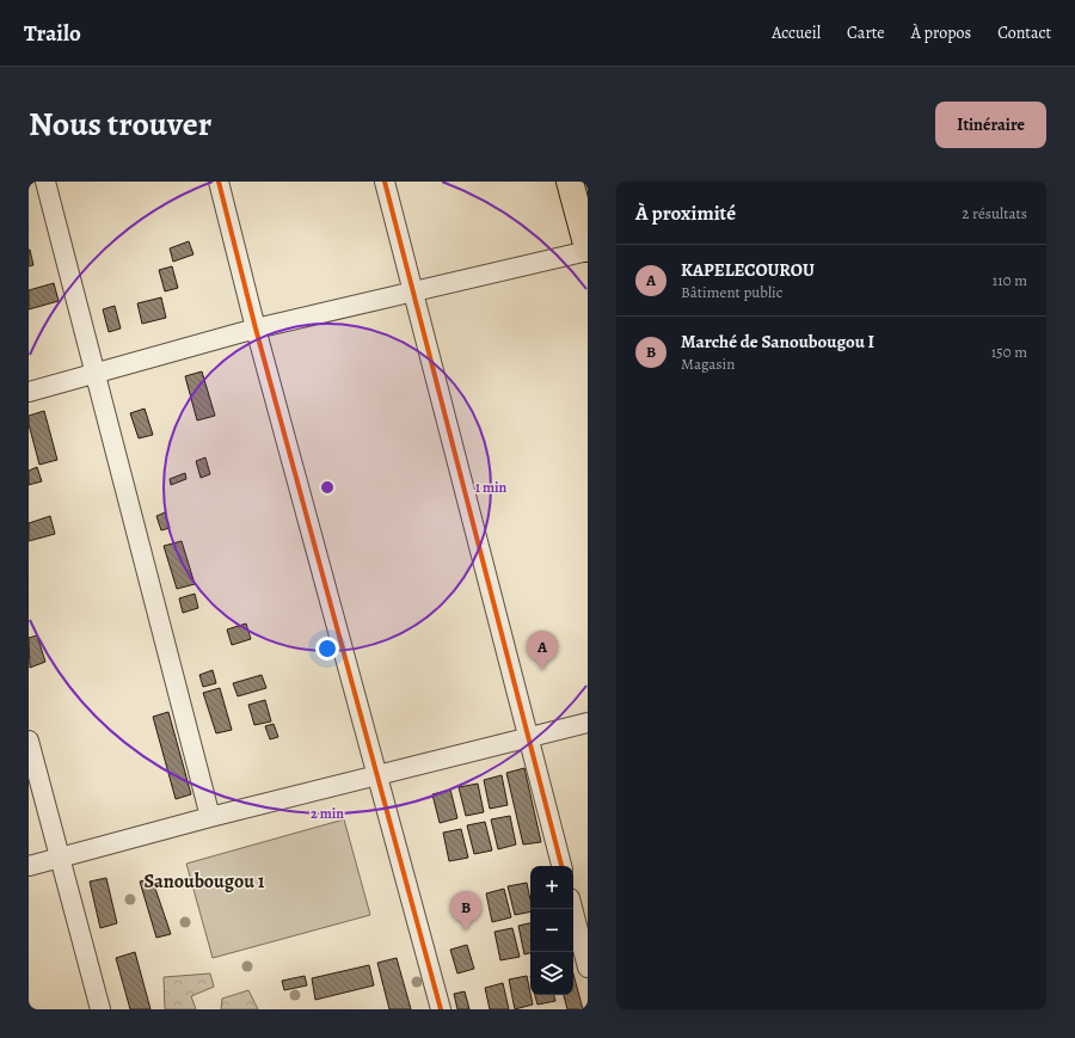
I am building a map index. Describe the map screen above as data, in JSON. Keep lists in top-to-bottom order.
{
  "districts": ["Sanoubougou 1"],
  "page": {
    "header": "Trailo",
    "nav": [
      "Accueil",
      "Carte",
      "À propos",
      "Contact"
    ],
    "title": "Nous trouver",
    "buttons": "Itinéraire",
    "heading": ["À proximité", "2 résultats"],
    "list": [
      {
        "mark": "A",
        "name": "KAPELECOUROU",
        "note": "Bâtiment public",
        "value": "110 m"
      },
      {
        "mark": "B",
        "name": "Marché de Sanoubougou I",
        "note": "Magasin",
        "value": "150 m"
      }
    ],
    "pins": ["A", "B"],
    "map_buttons": ["+", "−"]
  },
  "rings": ["1 min", "2 min"]
}
